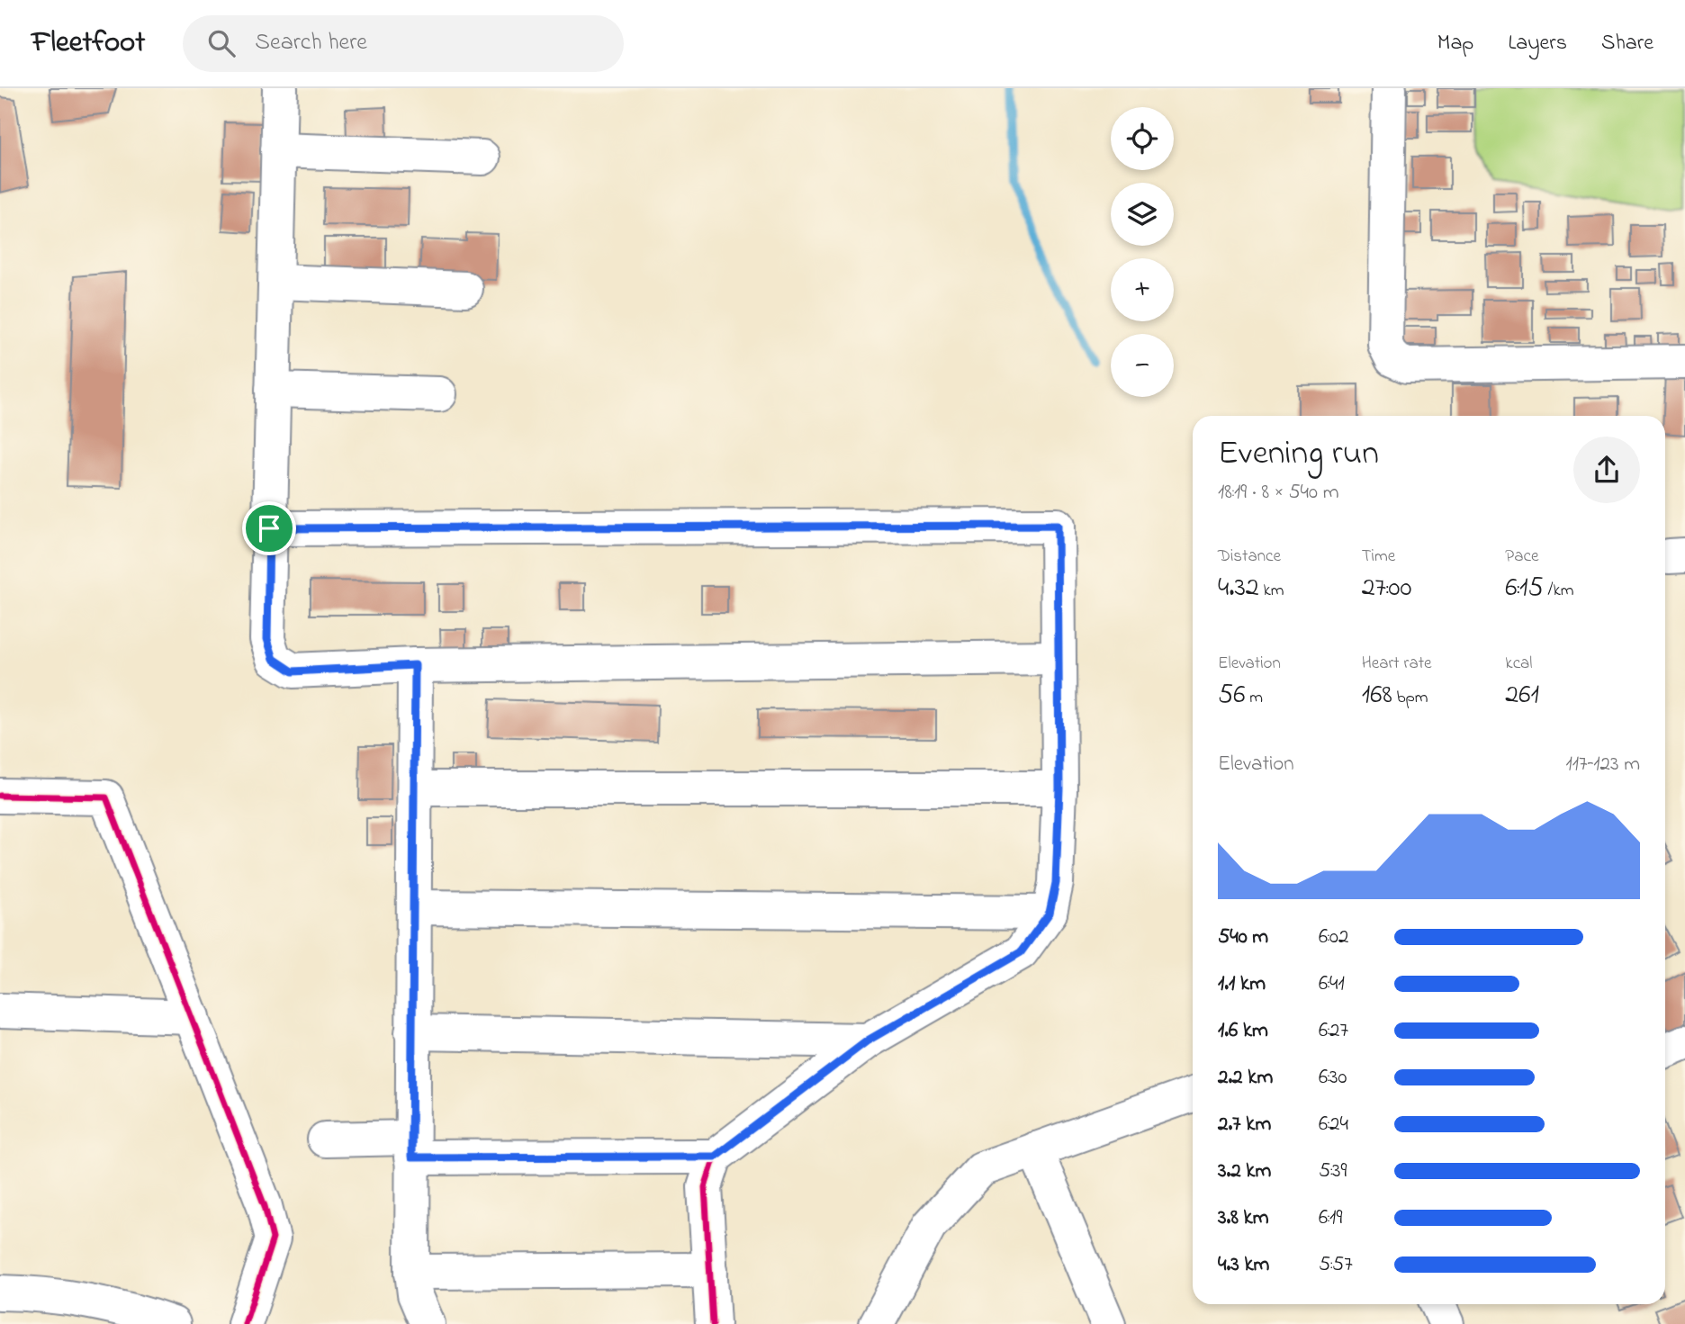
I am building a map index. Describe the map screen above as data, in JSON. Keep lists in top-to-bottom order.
{
  "page": {
    "header": "Fleetfoot",
    "search": "Search here",
    "nav": ["Map", "Layers", "Share"],
    "map_buttons": ["+", "−"],
    "heading": ["Evening run", "18:19 · 8 × 540 m"],
    "stats": [
      ["Distance", "4.32 km"],
      ["Time", "27:00"],
      ["Pace", "6:15 /km"],
      ["Elevation", "56 m"],
      ["Heart rate", "168 bpm"],
      ["kcal", "261"]
    ],
    "chart": ["Elevation", "117–123 m"],
    "list": [
      {
        "name": "540 m",
        "note": "6:02"
      },
      {
        "name": "1.1 km",
        "note": "6:41"
      },
      {
        "name": "1.6 km",
        "note": "6:27"
      },
      {
        "name": "2.2 km",
        "note": "6:30"
      },
      {
        "name": "2.7 km",
        "note": "6:24"
      },
      {
        "name": "3.2 km",
        "note": "5:39"
      },
      {
        "name": "3.8 km",
        "note": "6:19"
      },
      {
        "name": "4.3 km",
        "note": "5:57"
      }
    ]
  }
}
